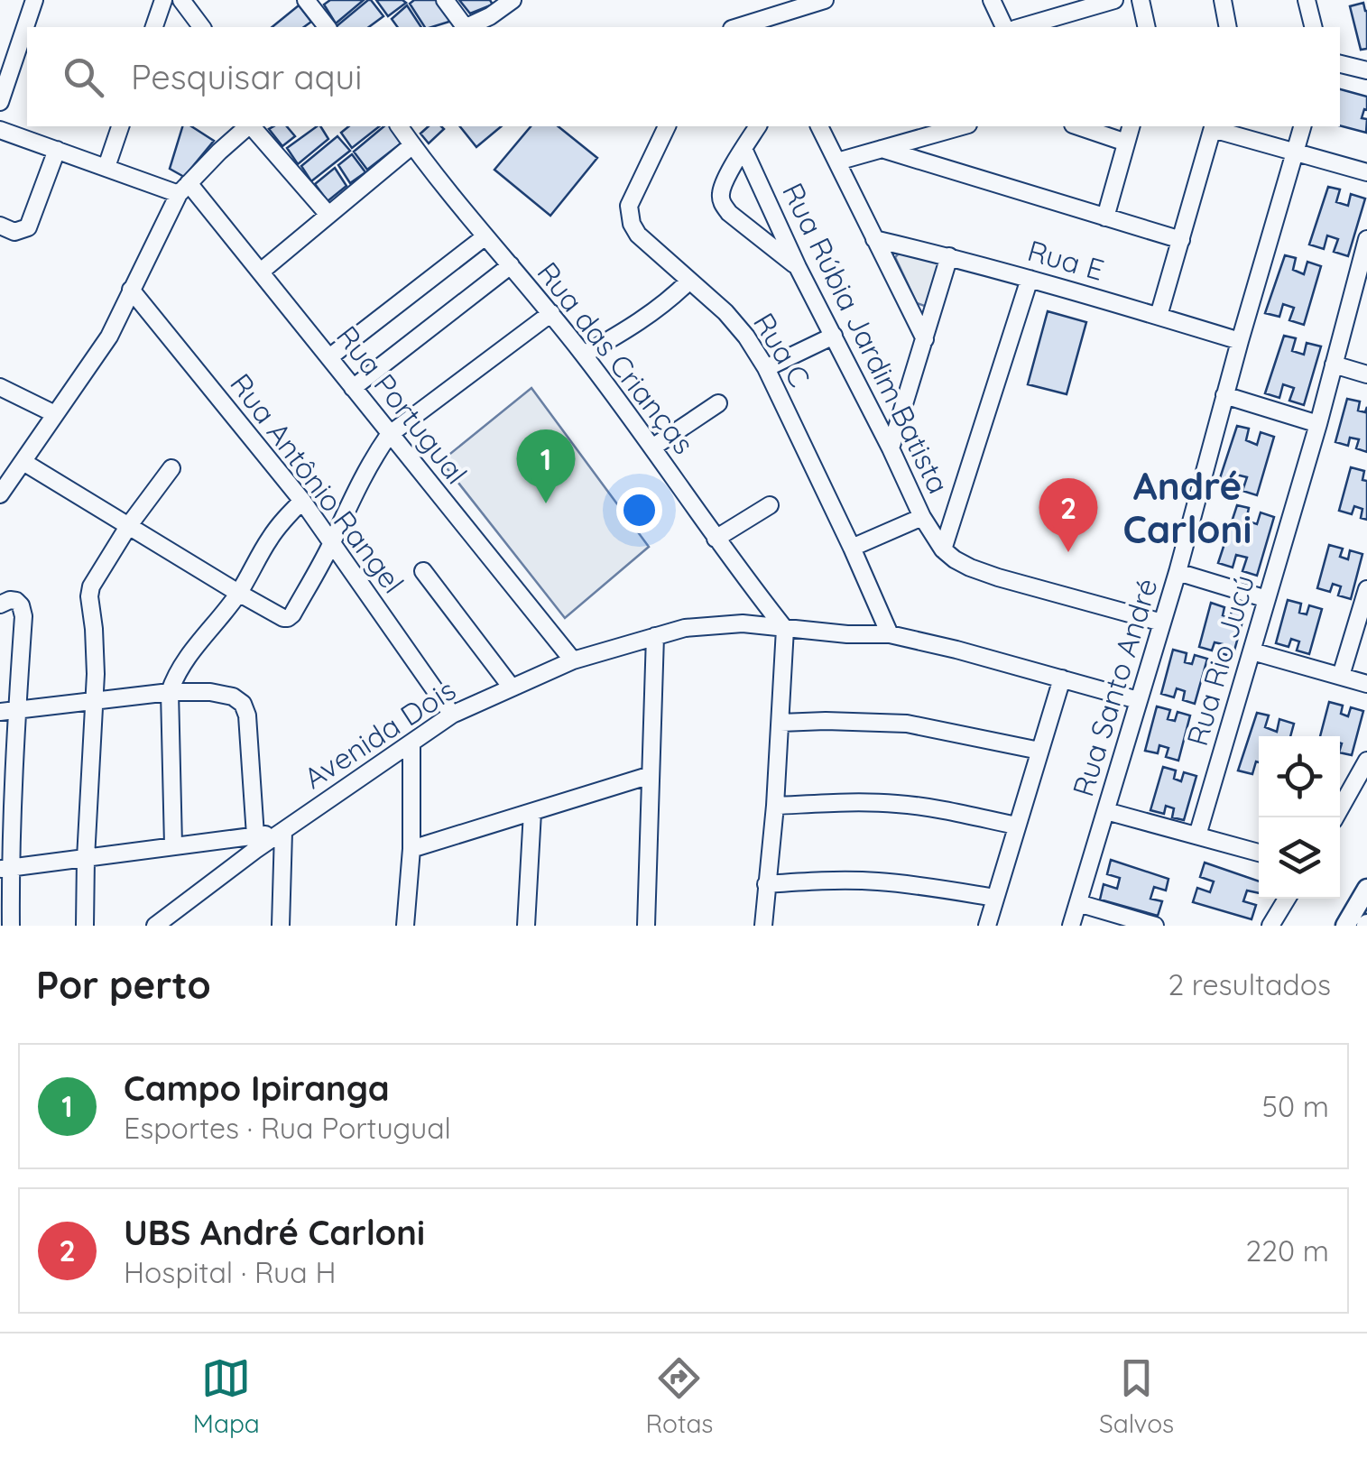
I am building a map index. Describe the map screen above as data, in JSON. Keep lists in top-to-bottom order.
{
  "streets": {
    "street": [
      "Rua E",
      "Rua Rúbia Jardim Batista",
      "Rua C",
      "Rua das Crianças",
      "Rua Portugual",
      "Rua Antônio Rangel",
      "Rua Rio Jucú",
      "Rua Santo André",
      "Avenida Dois"
    ]
  },
  "crossings": [
    ["Rua E", "Rua Santo André"],
    ["Rua C", "Avenida Dois"],
    ["Rua das Crianças", "Avenida Dois"],
    ["Rua Portugual", "Avenida Dois"],
    ["Rua Antônio Rangel", "Avenida Dois"],
    ["Rua Santo André", "Avenida Dois"]
  ],
  "districts": ["André Carloni"],
  "page": {
    "search": "Pesquisar aqui",
    "pins": ["1", "2"],
    "heading": ["Por perto", "2 resultados"],
    "list": [
      {
        "mark": "1",
        "name": "Campo Ipiranga",
        "note": "Esportes · Rua Portugual",
        "value": "50 m"
      },
      {
        "mark": "2",
        "name": "UBS André Carloni",
        "note": "Hospital · Rua H",
        "value": "220 m"
      }
    ],
    "nav": ["Mapa", "Rotas", "Salvos"]
  }
}
